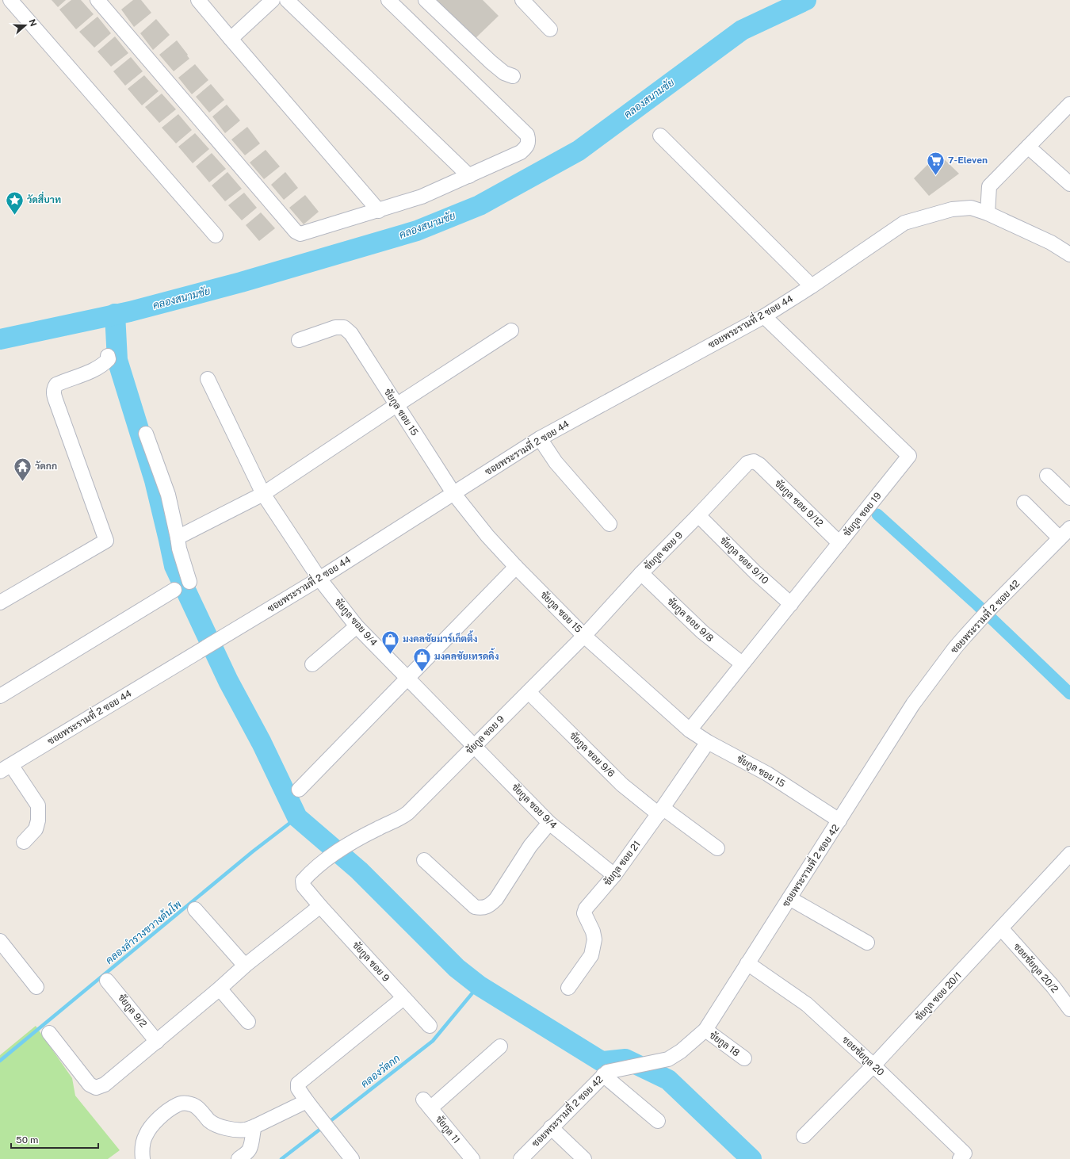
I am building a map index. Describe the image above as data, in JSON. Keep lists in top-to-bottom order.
{
  "streets": {
    "street": [
      "ซอยพระรามที่ 2 ซอย 44",
      "ชัยกูล ซอย 15",
      "ชัยกูล ซอย 9/12",
      "ชัยกูล ซอย 19",
      "ชัยกูล ซอย 9",
      "ชัยกูล ซอย 9/10",
      "ซอยพระรามที่ 2 ซอย 42",
      "ชัยกูล ซอย 9/8",
      "ชัยกูล ซอย 9/4",
      "ชัยกูล ซอย 9/6",
      "ชัยกูล ซอย 21",
      "ซอยชัยกูล 20/2",
      "ชัยกูล ซอย 20/1",
      "ชัยกูล 9/2",
      "ชัยกูล 18",
      "ซอยชัยกูล 20",
      "ชัยกูล 11"
    ]
  },
  "crossings": [
    ["ซอยพระรามที่ 2 ซอย 44", "ชัยกูล ซอย 15"],
    ["ซอยพระรามที่ 2 ซอย 44", "ชัยกูล ซอย 19"],
    ["ซอยพระรามที่ 2 ซอย 44", "ชัยกูล ซอย 9/4"],
    ["ชัยกูล ซอย 15", "ชัยกูล ซอย 19"],
    ["ชัยกูล ซอย 15", "ชัยกูล ซอย 9"],
    ["ชัยกูล ซอย 15", "ซอยพระรามที่ 2 ซอย 42"],
    ["ชัยกูล ซอย 15", "ชัยกูล ซอย 21"],
    ["ชัยกูล ซอย 9/12", "ชัยกูล ซอย 19"],
    ["ชัยกูล ซอย 9/12", "ชัยกูล ซอย 9"],
    ["ชัยกูล ซอย 19", "ชัยกูล ซอย 9/10"],
    ["ชัยกูล ซอย 19", "ชัยกูล ซอย 9/8"],
    ["ชัยกูล ซอย 9", "ชัยกูล ซอย 9/10"],
    ["ชัยกูล ซอย 9", "ชัยกูล ซอย 9/8"],
    ["ชัยกูล ซอย 9", "ชัยกูล ซอย 9/4"],
    ["ชัยกูล ซอย 9", "ชัยกูล ซอย 9/6"],
    ["ซอยพระรามที่ 2 ซอย 42", "ชัยกูล 18"],
    ["ซอยพระรามที่ 2 ซอย 42", "ซอยชัยกูล 20"],
    ["ชัยกูล ซอย 9/4", "ชัยกูล ซอย 21"],
    ["ชัยกูล ซอย 9/6", "ชัยกูล ซอย 21"],
    ["ซอยชัยกูล 20/2", "ชัยกูล ซอย 20/1"],
    ["ชัยกูล ซอย 20/1", "ซอยชัยกูล 20"]
  ],
  "water": ["คลองสนามชัย", "คลองลำรางขวางต้นโพ", "คลองวัดกก"],
  "places": {
    "supermarket": ["7-Eleven"],
    "place": ["วัดสี่บาท"],
    "temple": ["วัดกก"],
    "shop": ["มงคลชัยมาร์เก็ตติ้ง", "มงคลชัยเทรดดิ้ง"]
  },
  "scale_bar": "50 m",
  "north": "right"
}
